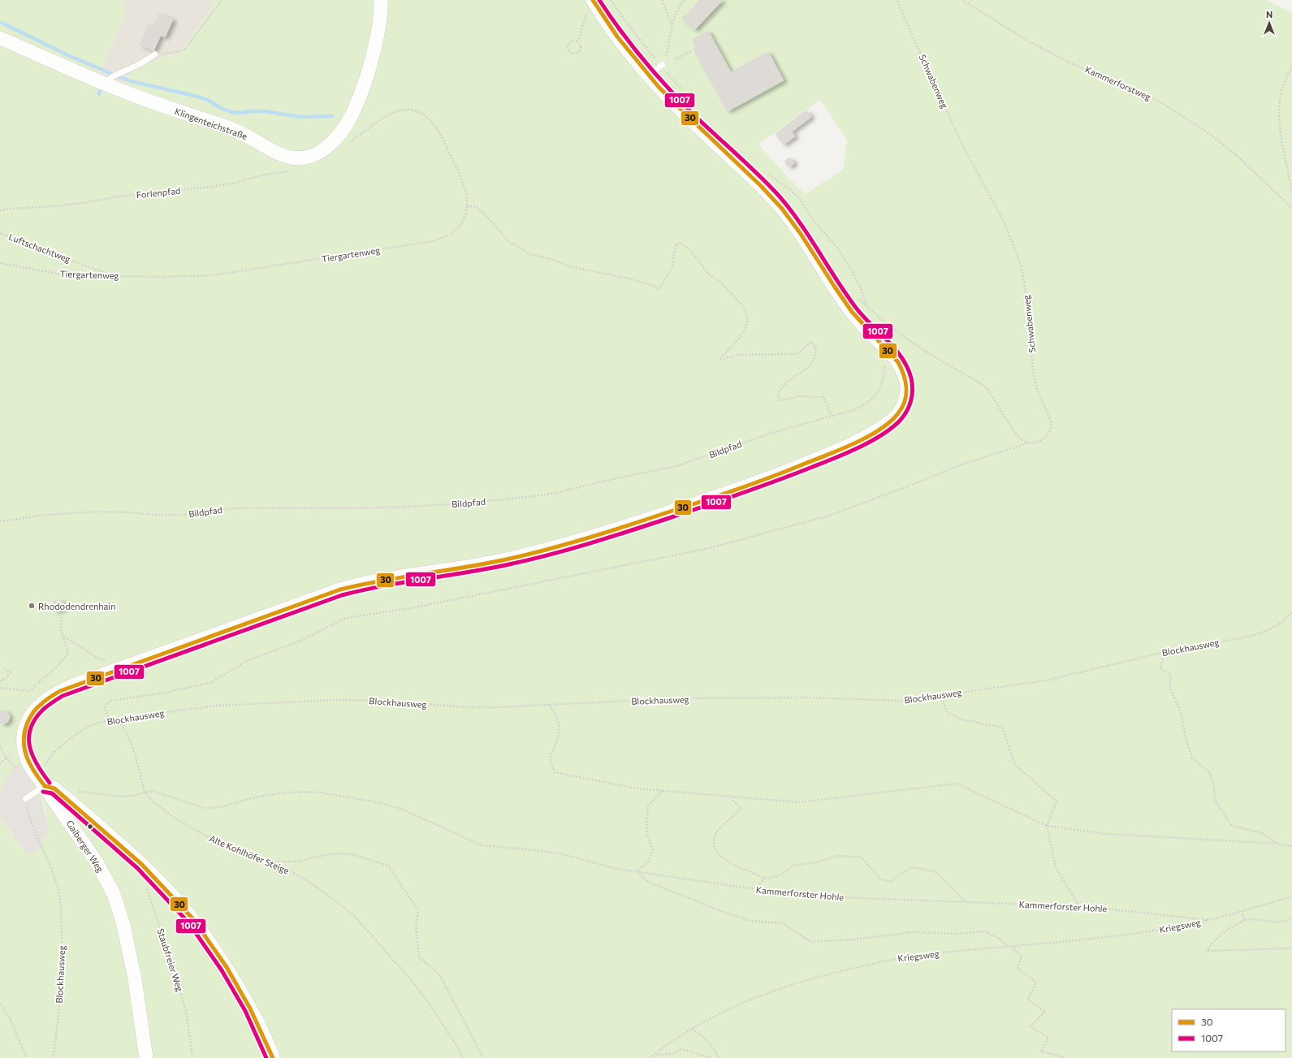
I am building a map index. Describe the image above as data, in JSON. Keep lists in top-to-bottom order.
{
  "streets": {
    "street": ["Klingenteichstraße", "Gaiberger Weg"],
    "path": [
      "Schwabenweg",
      "Kammerforstweg",
      "Forlenpfad",
      "Luftschachtweg",
      "Tiergartenweg",
      "Bildpfad",
      "Blockhausweg",
      "Alte Kohlhöfer Steige",
      "Kammerforster Hohle",
      "Kriegsweg",
      "Staubfreier Weg"
    ]
  },
  "crossings": [
    ["Schwabenweg", "Blockhausweg"],
    ["Luftschachtweg", "Tiergartenweg"],
    ["Bildpfad", "Gaiberger Weg"],
    ["Blockhausweg", "Gaiberger Weg"],
    ["Alte Kohlhöfer Steige", "Kammerforster Hohle"],
    ["Kammerforster Hohle", "Kriegsweg"]
  ],
  "places": ["Rhododendrenhain"],
  "lines": ["transit line 30", "transit line 1007"],
  "legend": ["30", "1007"],
  "north": "top"
}
